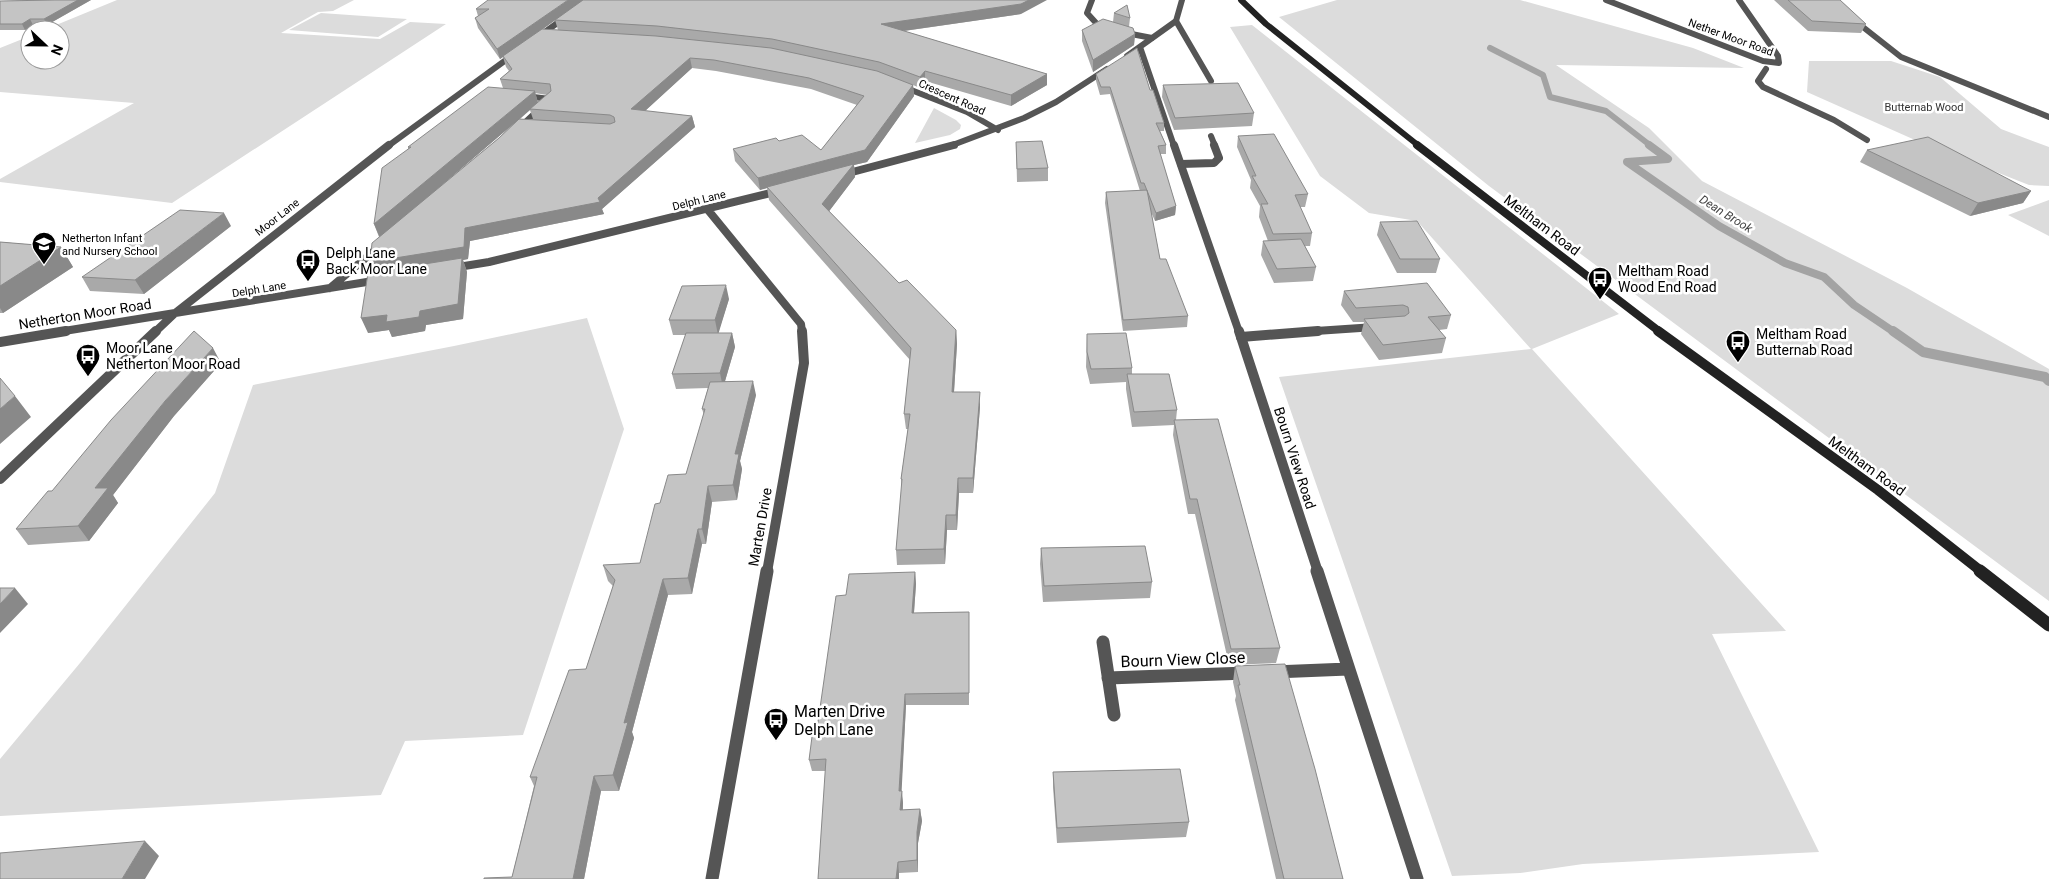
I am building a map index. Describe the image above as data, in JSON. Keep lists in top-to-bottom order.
{
  "streets": {
    "main road": ["Meltham Road"],
    "street": [
      "Nether Moor Road",
      "Crescent Road",
      "Delph Lane",
      "Moor Lane",
      "Netherton Moor Road",
      "Bourn View Road",
      "Marten Drive",
      "Bourn View Close"
    ]
  },
  "crossings": [
    ["Delph Lane", "Moor Lane"],
    ["Delph Lane", "Netherton Moor Road"],
    ["Delph Lane", "Marten Drive"],
    ["Moor Lane", "Netherton Moor Road"],
    ["Bourn View Road", "Bourn View Close"]
  ],
  "water": ["Dean Brook"],
  "parks": ["Butternab Wood"],
  "places": {
    "school or university": ["Netherton Infant and Nursery School"],
    "bus stop": [
      "Delph Lane Back Moor Lane",
      "Meltham Road Wood End Road",
      "Meltham Road Butternab Road",
      "Moor Lane Netherton Moor Road",
      "Marten Drive Delph Lane"
    ]
  },
  "north": "right"
}
